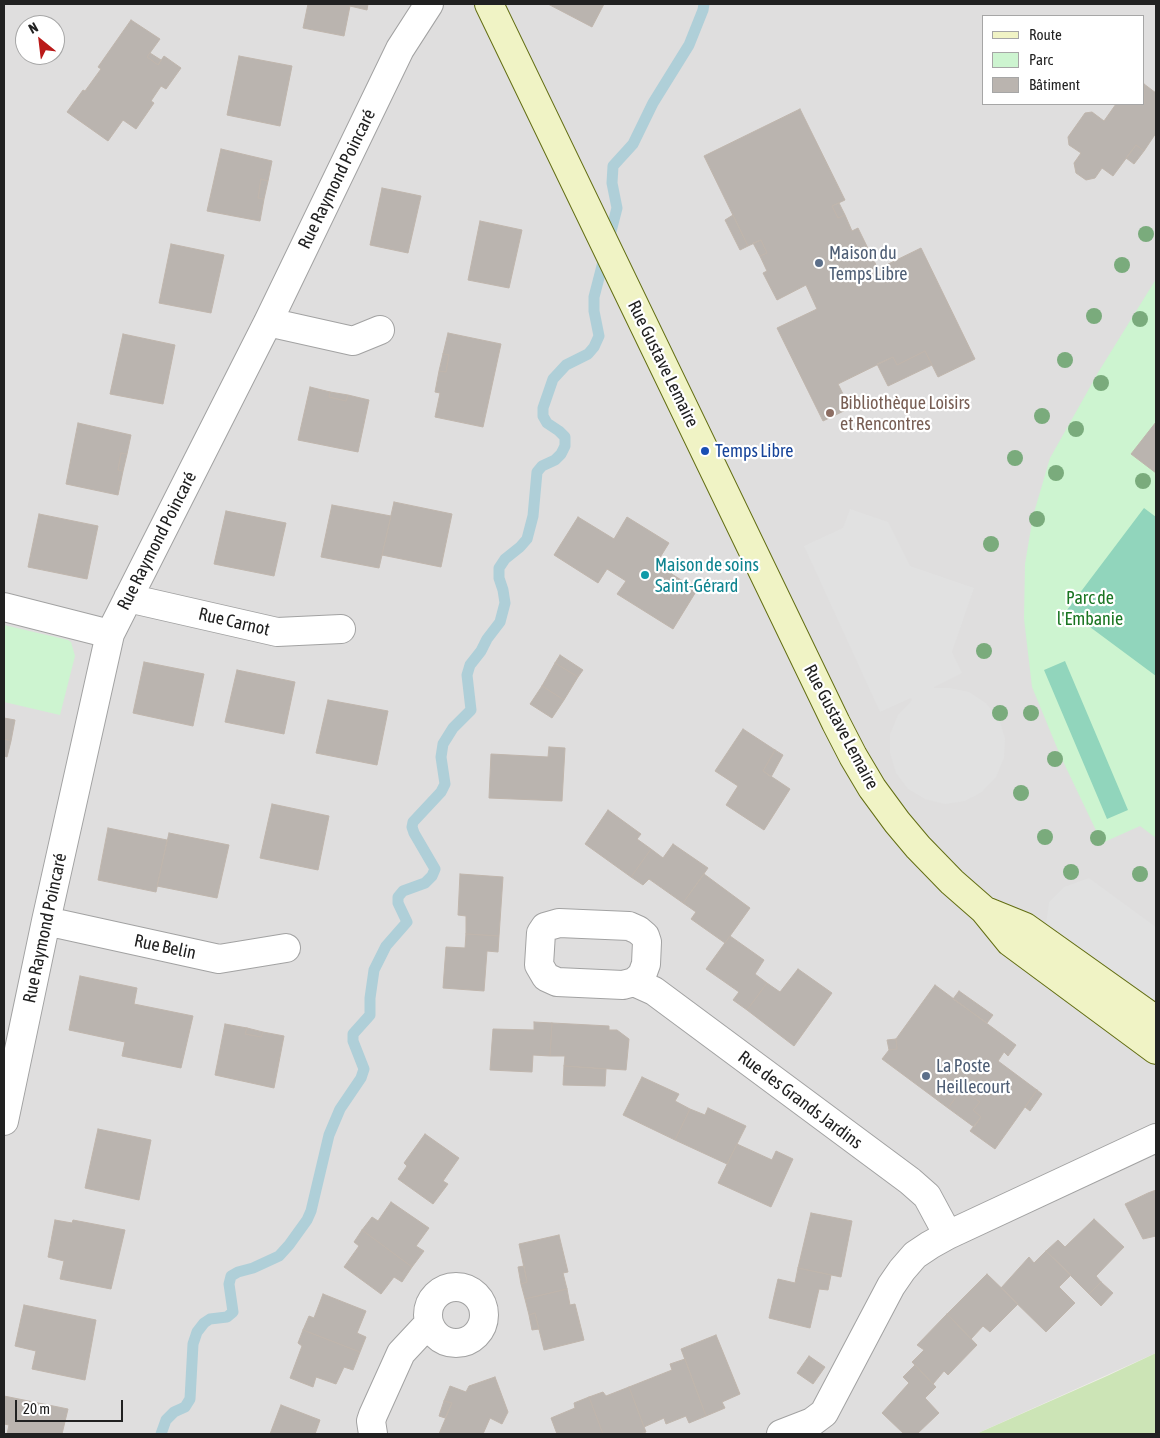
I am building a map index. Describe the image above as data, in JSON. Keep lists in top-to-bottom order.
{
  "streets": {
    "street": [
      "Rue Raymond Poincaré",
      "Rue Gustave Lemaire",
      "Rue Carnot",
      "Rue Belin",
      "Rue des Grands Jardins"
    ]
  },
  "crossings": [
    ["Rue Raymond Poincaré", "Rue Carnot"],
    ["Rue Raymond Poincaré", "Rue Belin"]
  ],
  "parks": ["Parc de l'Embanie"],
  "places": [
    "Maison du Temps Libre",
    "Bibliothèque Loisirs et Rencontres",
    "Temps Libre",
    "Maison de soins Saint-Gérard",
    "La Poste Heillecourt"
  ],
  "legend": ["Route", "Parc", "Bâtiment"],
  "scale_bar": "20 m",
  "north": "top left"
}
